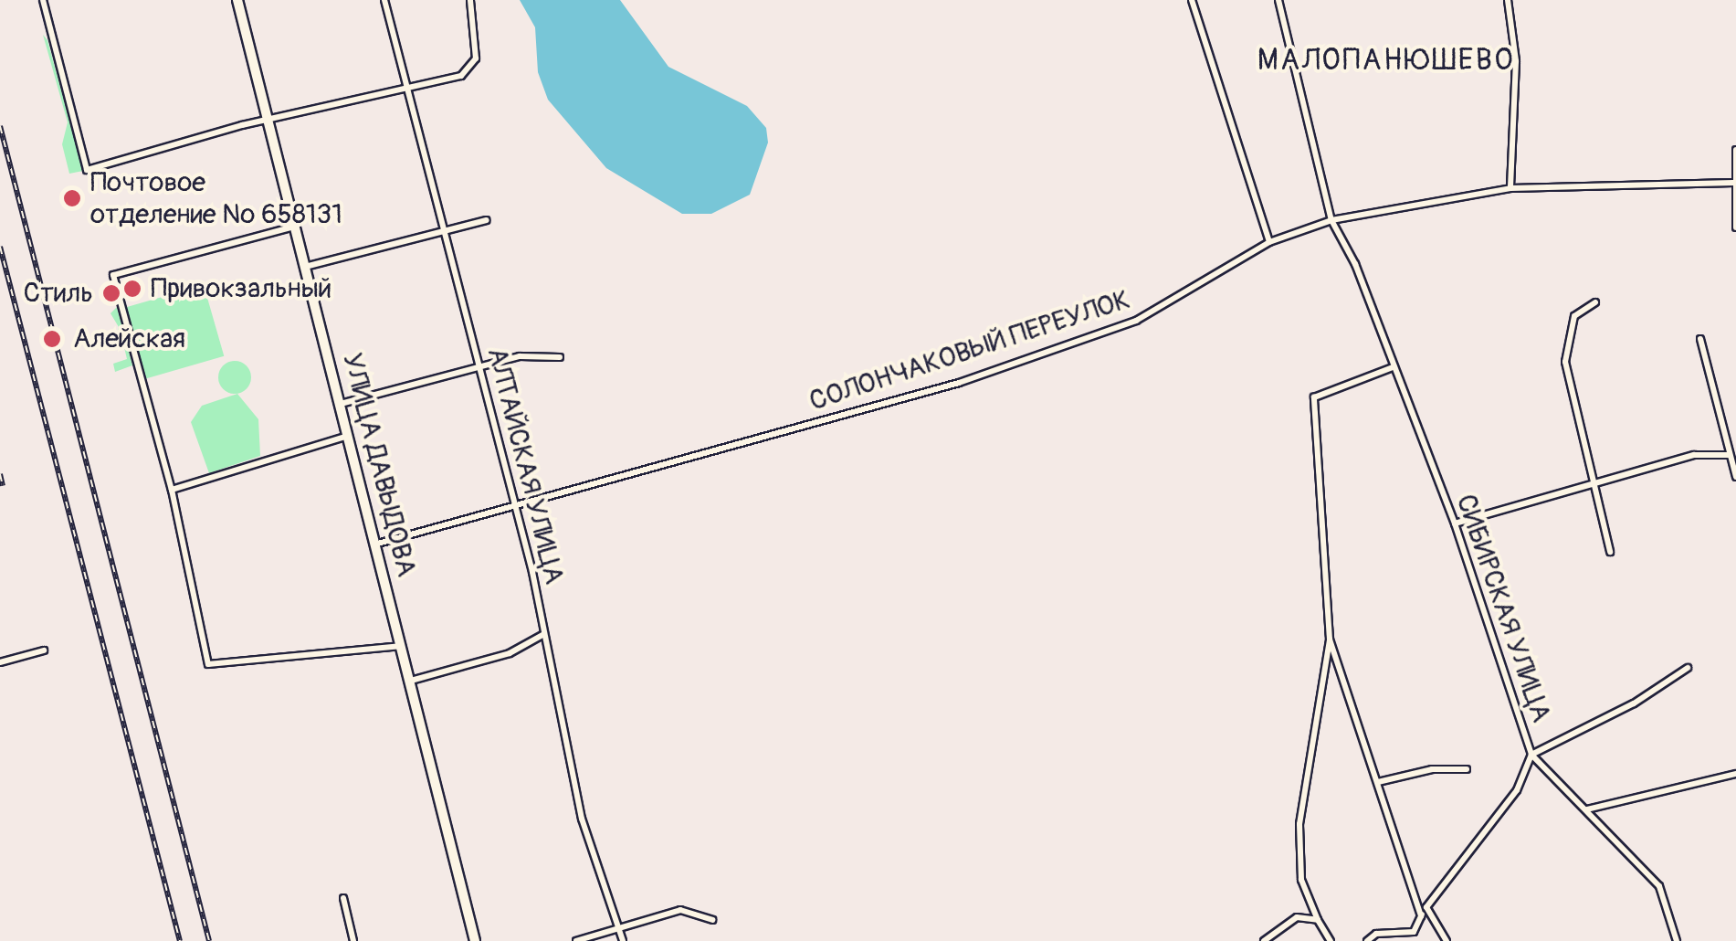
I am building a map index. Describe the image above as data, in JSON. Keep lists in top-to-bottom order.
{
  "streets": {
    "main road": ["УЛИЦА ДАВЫДОВА"],
    "street": ["СОЛОНЧАКОВЫЙ ПЕРЕУЛОК", "АЛТАЙСКАЯ УЛИЦА", "СИБИРСКАЯ УЛИЦА"]
  },
  "crossings": [
    ["СОЛОНЧАКОВЫЙ ПЕРЕУЛОК", "УЛИЦА ДАВЫДОВА"],
    ["СОЛОНЧАКОВЫЙ ПЕРЕУЛОК", "АЛТАЙСКАЯ УЛИЦА"],
    ["СОЛОНЧАКОВЫЙ ПЕРЕУЛОК", "СИБИРСКАЯ УЛИЦА"]
  ],
  "districts": ["МАЛОПАНЮШЕВО"],
  "places": [
    "Почтовое отделение № 658131",
    "Привокзальный",
    "Стиль",
    "Алейская"
  ]
}
